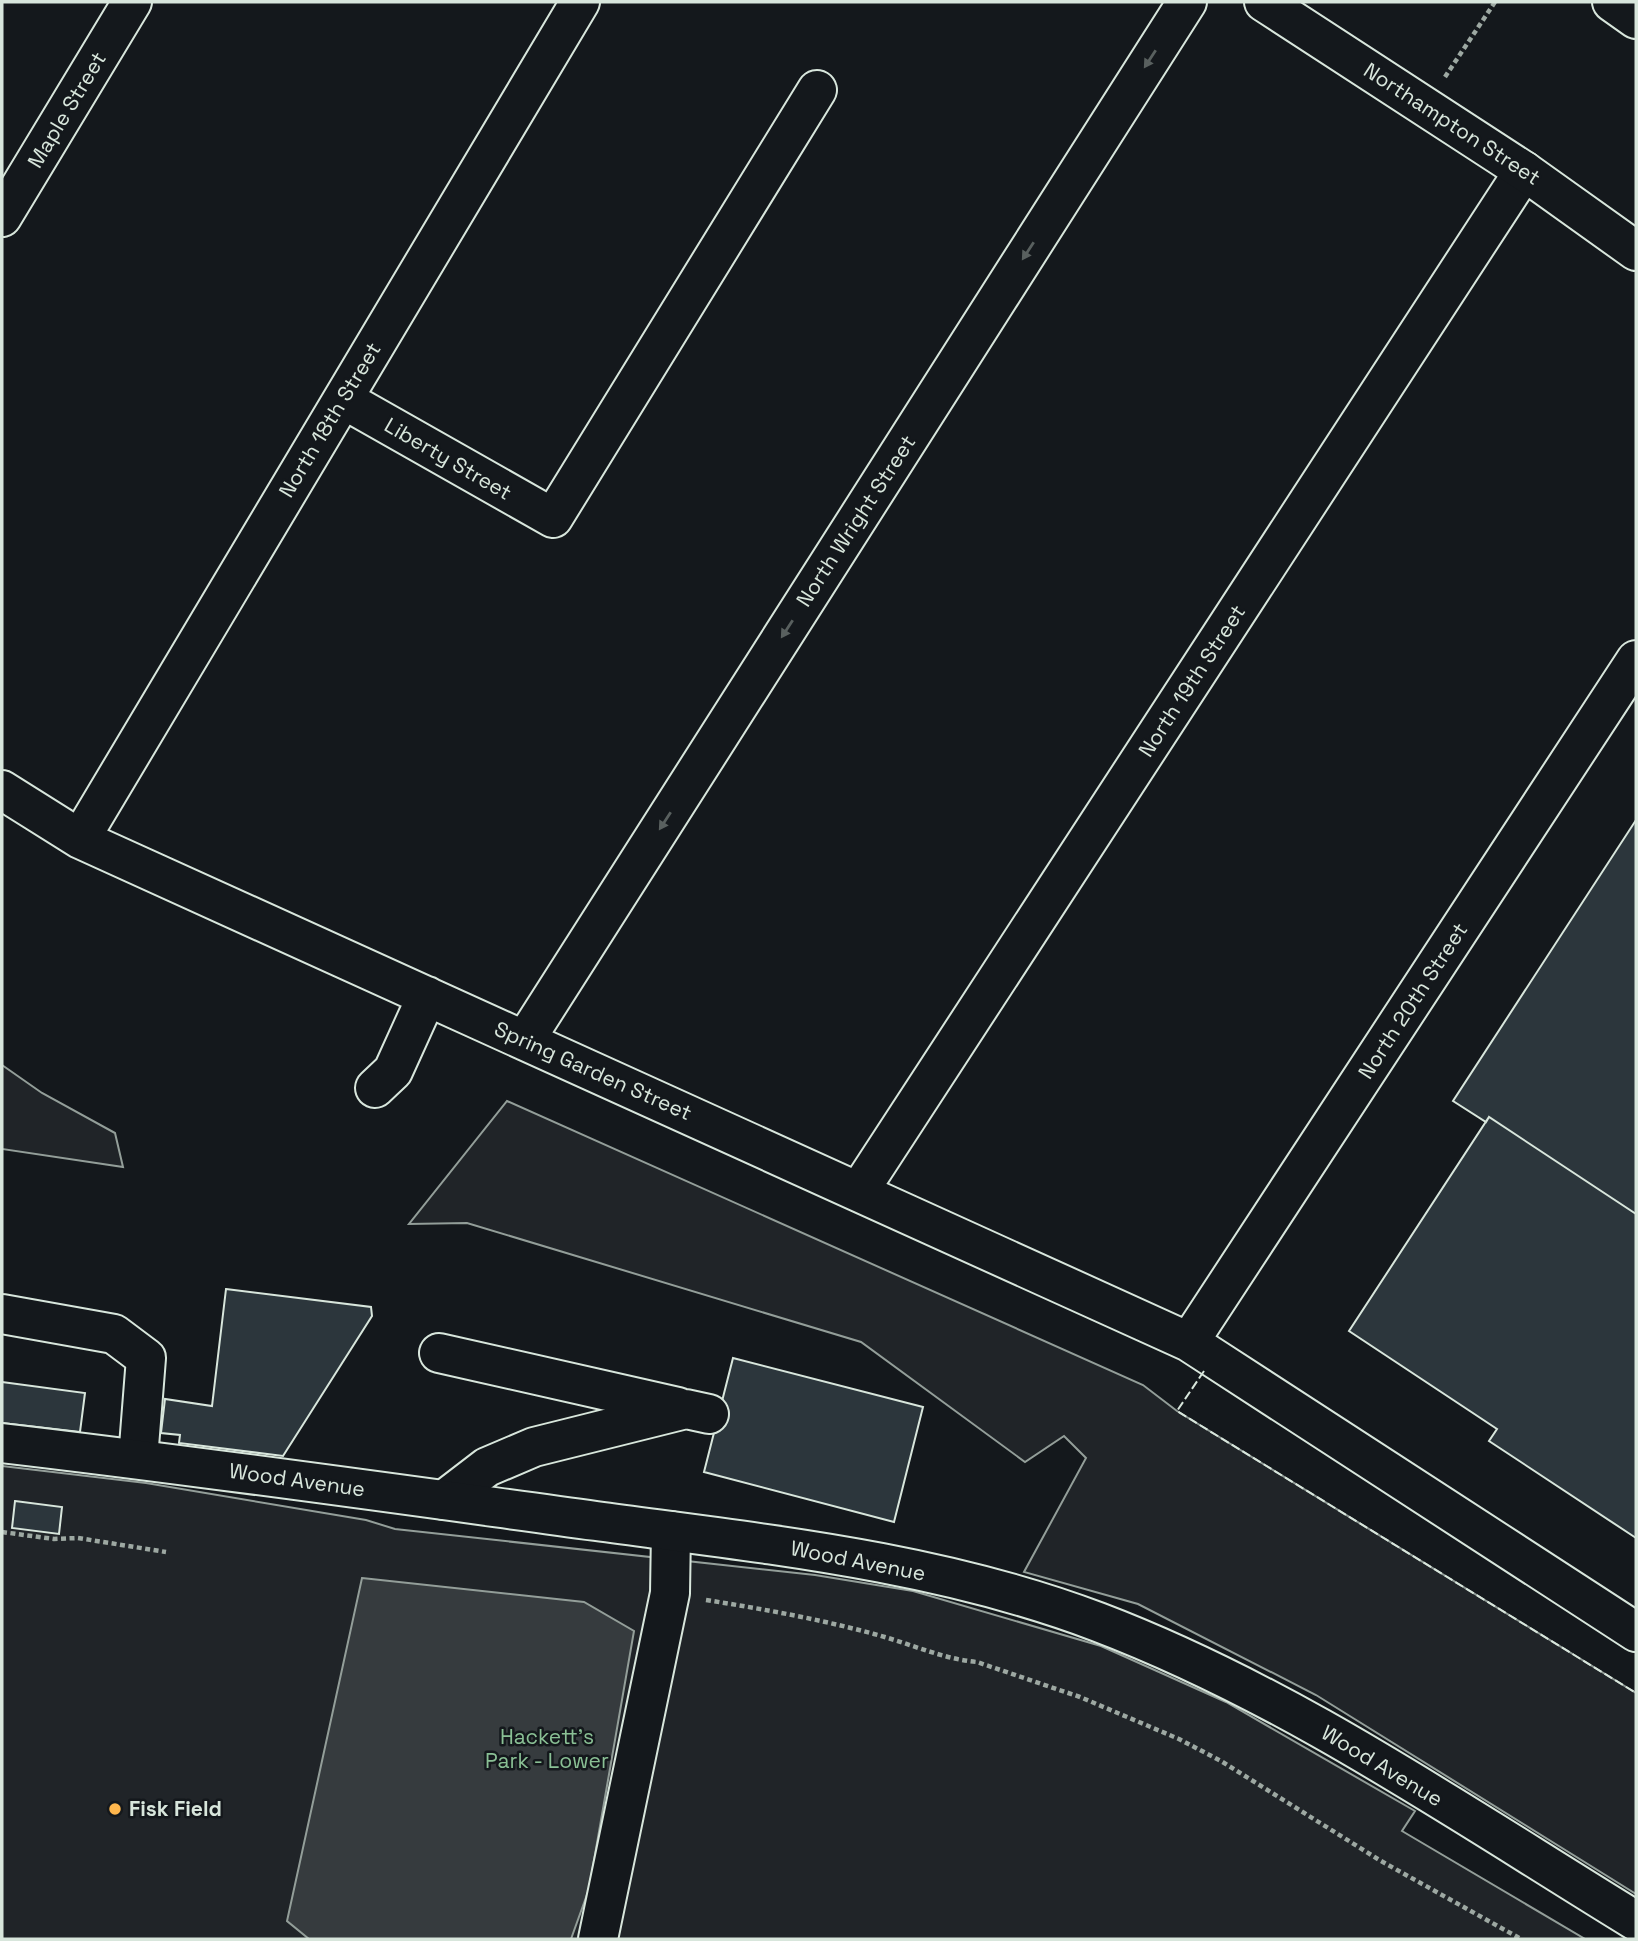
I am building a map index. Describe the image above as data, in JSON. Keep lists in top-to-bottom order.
{
  "streets": {
    "street": [
      "Maple Street",
      "Northampton Street",
      "North 18th Street",
      "Liberty Street",
      "North Wright Street",
      "North 19th Street",
      "North 20th Street",
      "Spring Garden Street",
      "Wood Avenue"
    ]
  },
  "crossings": [
    ["Northampton Street", "North 19th Street"],
    ["North 18th Street", "Liberty Street"],
    ["North 18th Street", "Spring Garden Street"],
    ["North Wright Street", "Spring Garden Street"],
    ["North 19th Street", "Spring Garden Street"],
    ["North 20th Street", "Spring Garden Street"]
  ],
  "one_way": ["North Wright Street"],
  "parks": ["Hackett's Park - Lower"],
  "places": ["Fisk Field"]
}
